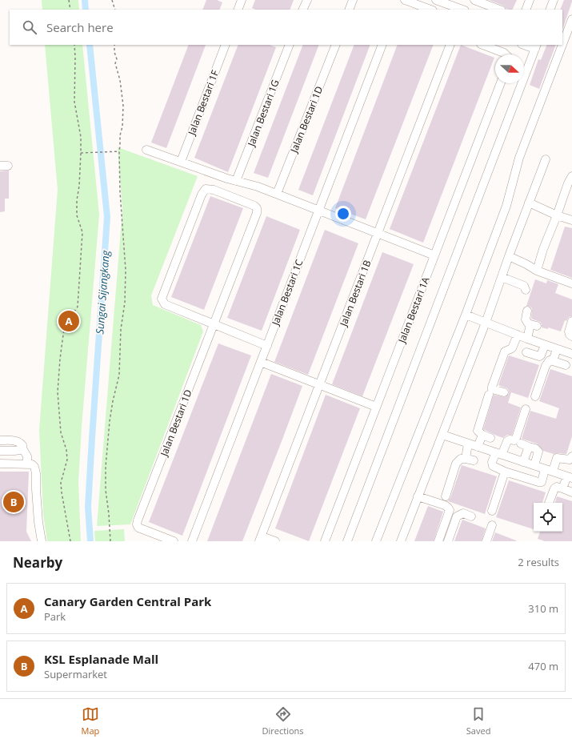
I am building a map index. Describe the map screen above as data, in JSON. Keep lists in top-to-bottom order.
{
  "streets": {
    "street": [
      "Jalan Bestari 1F",
      "Jalan Bestari 1G",
      "Jalan Bestari 1D",
      "Jalan Bestari 1C",
      "Jalan Bestari 1B",
      "Jalan Bestari 1A"
    ]
  },
  "water": ["Sungai Sijangkang"],
  "north": "right",
  "page": {
    "search": "Search here",
    "pins": ["A", "B"],
    "heading": ["Nearby", "2 results"],
    "list": [
      {
        "mark": "A",
        "name": "Canary Garden Central Park",
        "note": "Park",
        "value": "310 m"
      },
      {
        "mark": "B",
        "name": "KSL Esplanade Mall",
        "note": "Supermarket",
        "value": "470 m"
      }
    ],
    "nav": ["Map", "Directions", "Saved"]
  }
}
